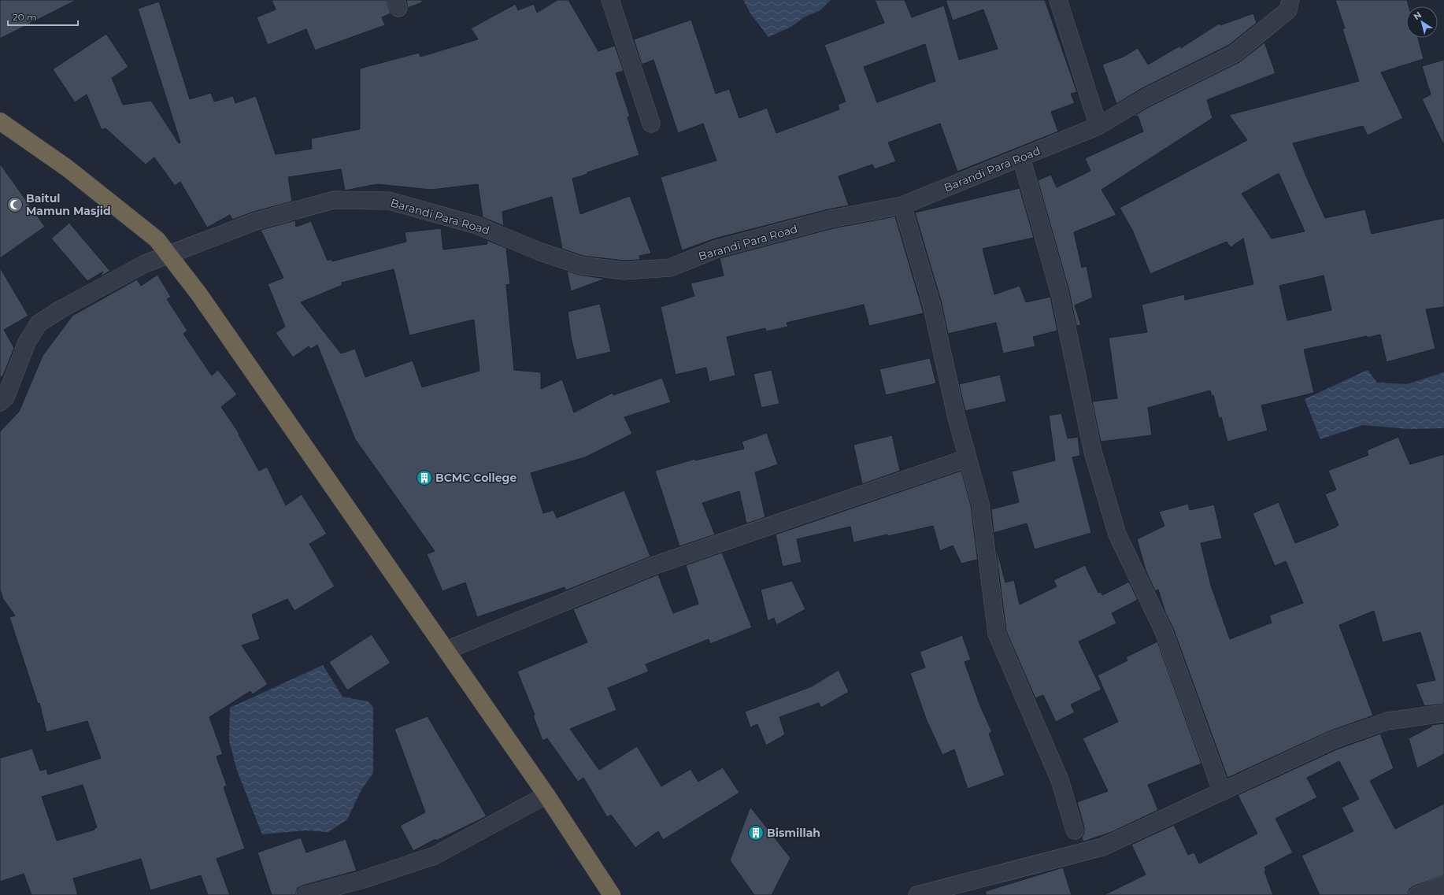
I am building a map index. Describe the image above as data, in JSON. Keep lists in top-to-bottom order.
{
  "streets": {
    "street": ["Barandi Para Road"]
  },
  "places": {
    "mosque": ["Baitul Mamun Masjid"],
    "building": ["BCMC College", "Bismillah"]
  },
  "scale_bar": "20 m",
  "north": "top left"
}
